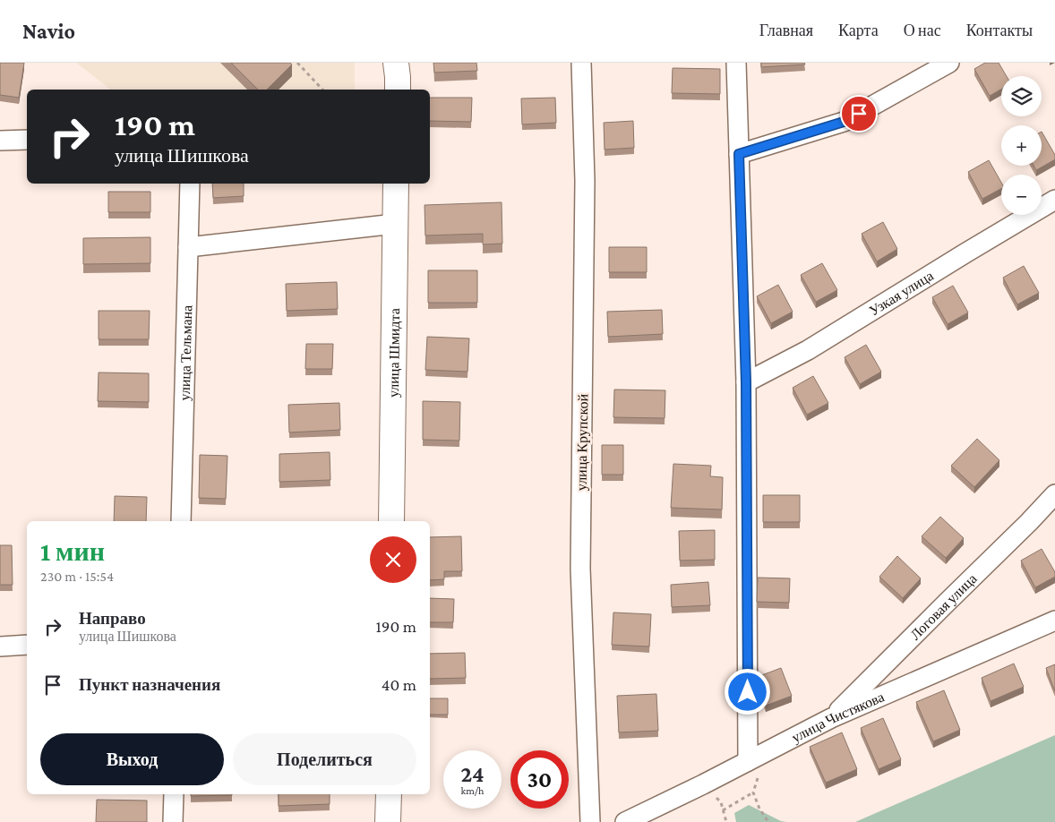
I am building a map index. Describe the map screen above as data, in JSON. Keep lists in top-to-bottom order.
{
  "streets": {
    "main road": ["улица Шмидта"],
    "street": [
      "Узкая улица",
      "улица Тельмана",
      "улица Крупской",
      "Логовая улица",
      "улица Чистякова"
    ]
  },
  "crossings": [
    ["Логовая улица", "улица Чистякова"]
  ],
  "page": {
    "header": "Navio",
    "nav": [
      "Главная",
      "Карта",
      "О нас",
      "Контакты"
    ],
    "map_buttons": ["+", "−"],
    "turn": ["190 m", "улица Шишкова"],
    "heading": ["1 мин", "230 m · 15:54"],
    "list": [
      {
        "name": "Направо",
        "note": "улица Шишкова",
        "value": "190 m"
      },
      {
        "name": "Пункт назначения",
        "value": "40 m"
      }
    ],
    "buttons": ["Выход", "Поделиться"],
    "speed": "24 km/h",
    "limit": "30"
  }
}
